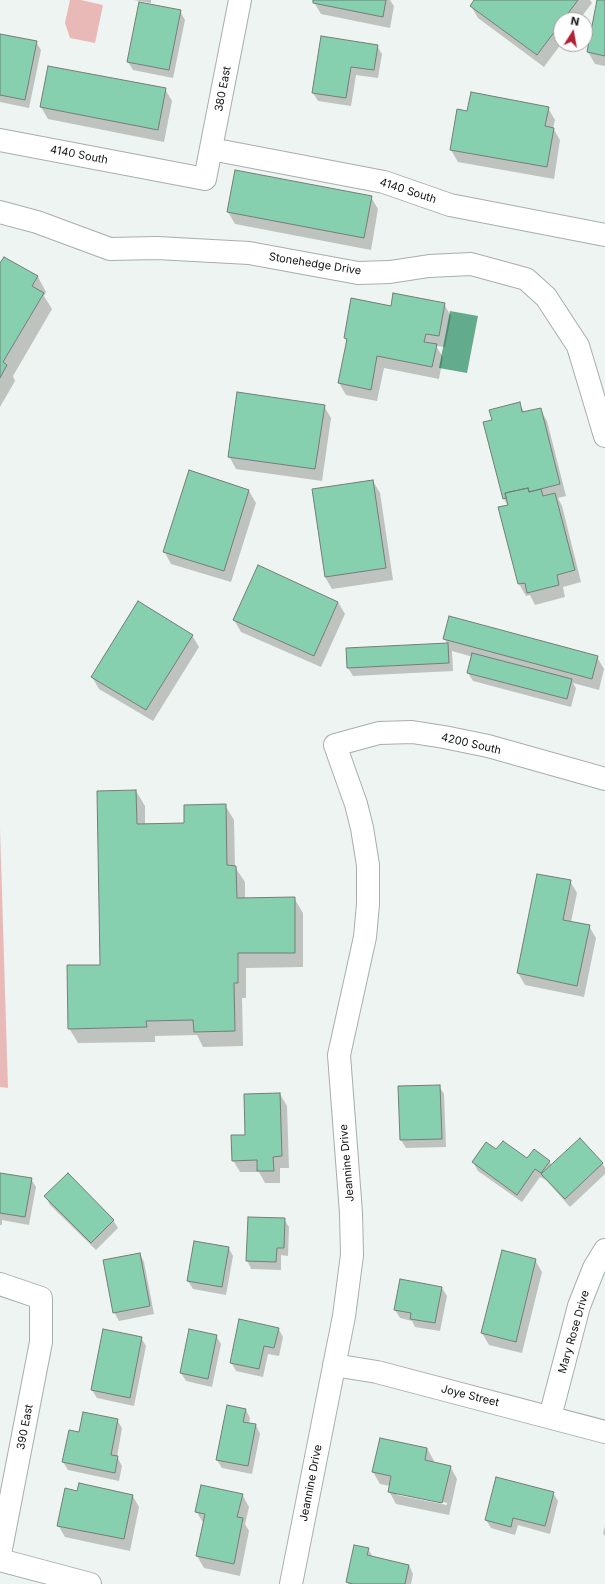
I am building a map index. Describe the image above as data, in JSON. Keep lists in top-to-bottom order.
{
  "streets": {
    "street": [
      "380 East",
      "4140 South",
      "Stonehedge Drive",
      "4200 South",
      "Jeannine Drive",
      "Mary Rose Drive",
      "Joye Street",
      "390 East"
    ]
  },
  "crossings": [
    ["380 East", "4140 South"],
    ["4200 South", "Jeannine Drive"],
    ["Jeannine Drive", "Joye Street"],
    ["Mary Rose Drive", "Joye Street"]
  ],
  "north": "top"
}
